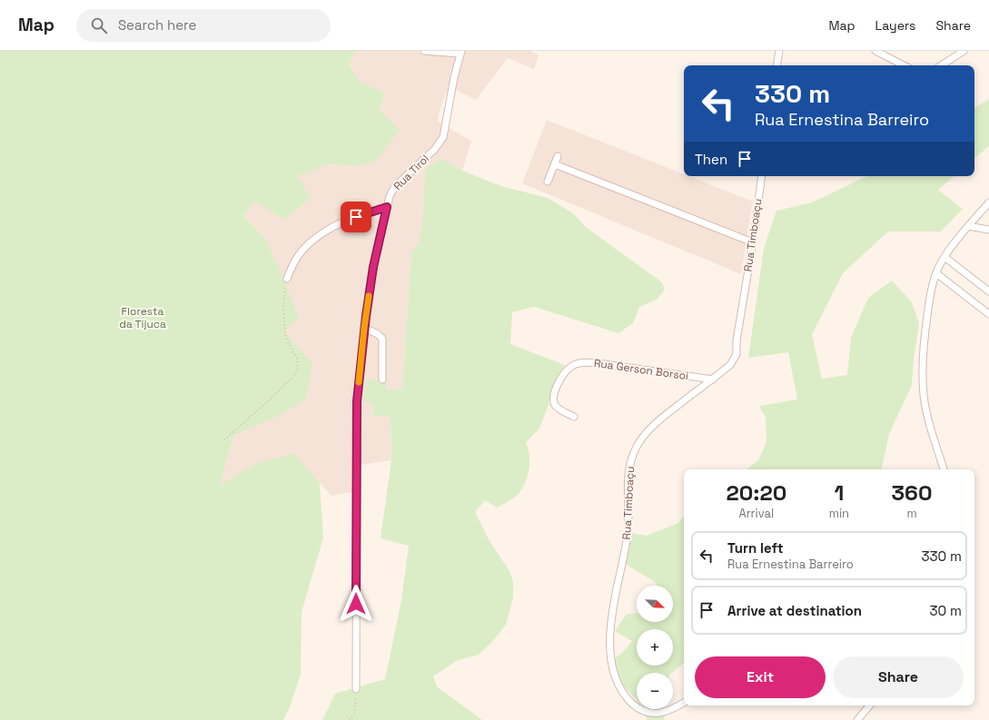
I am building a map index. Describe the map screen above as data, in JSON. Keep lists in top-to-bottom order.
{
  "streets": {
    "street": ["Rua Tirol", "Rua Timboaçu", "Rua Gerson Borsoi"]
  },
  "crossings": [
    ["Rua Timboaçu", "Rua Gerson Borsoi"]
  ],
  "parks": ["Floresta da Tijuca"],
  "north": "bottom right",
  "page": {
    "header": "Map",
    "search": "Search here",
    "nav": ["Map", "Layers", "Share"],
    "turn": ["330 m", "Rua Ernestina Barreiro"],
    "then": "Then",
    "eta": [
      "20:20",
      "Arrival",
      "1",
      "min",
      "360",
      "m"
    ],
    "list": [
      {
        "name": "Turn left",
        "note": "Rua Ernestina Barreiro",
        "value": "330 m"
      },
      {
        "name": "Arrive at destination",
        "value": "30 m"
      }
    ],
    "map_buttons": ["+", "−"],
    "buttons": ["Exit", "Share"]
  }
}
